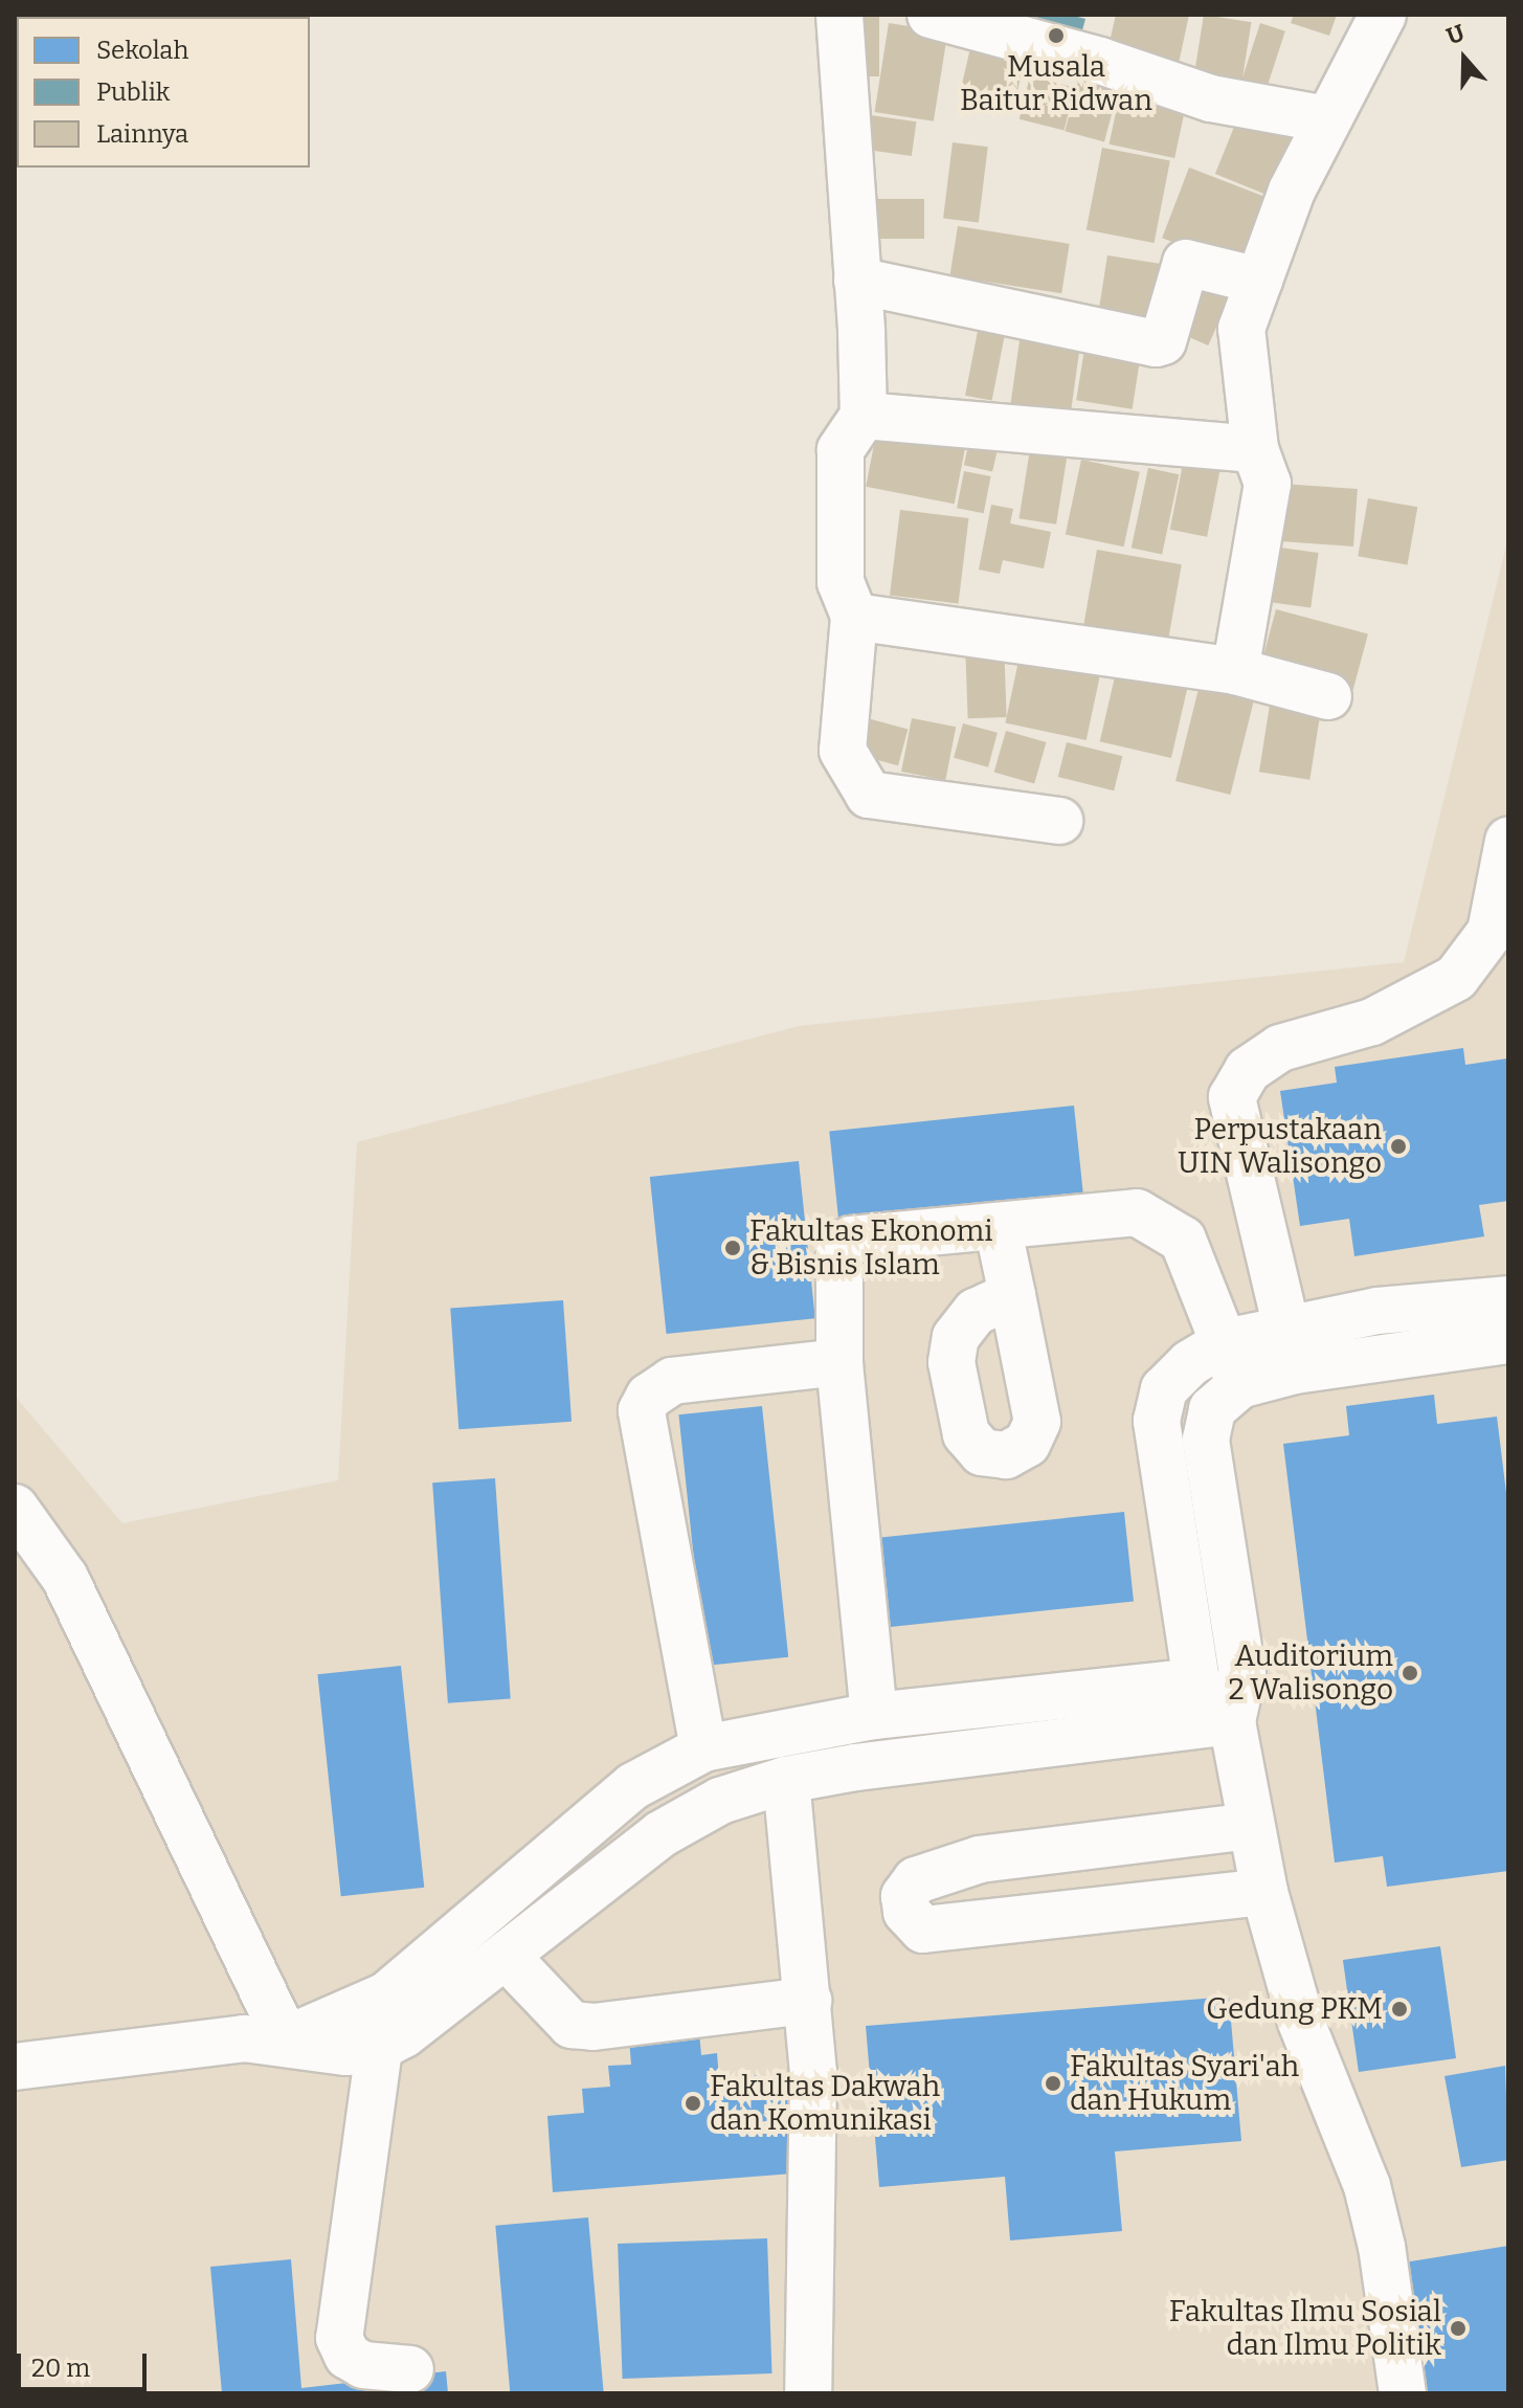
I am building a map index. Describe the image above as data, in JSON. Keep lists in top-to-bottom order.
{
  "places": [
    "Musala Baitur Ridwan",
    "Perpustakaan UIN Walisongo",
    "Fakultas Ekonomi & Bisnis Islam",
    "Auditorium 2 Walisongo",
    "Gedung PKM",
    "Fakultas Syari'ah dan Hukum",
    "Fakultas Dakwah dan Komunikasi",
    "Fakultas Ilmu Sosial dan Ilmu Politik"
  ],
  "legend": ["Sekolah", "Publik", "Lainnya"],
  "scale_bar": "20 m",
  "north": "top"
}
